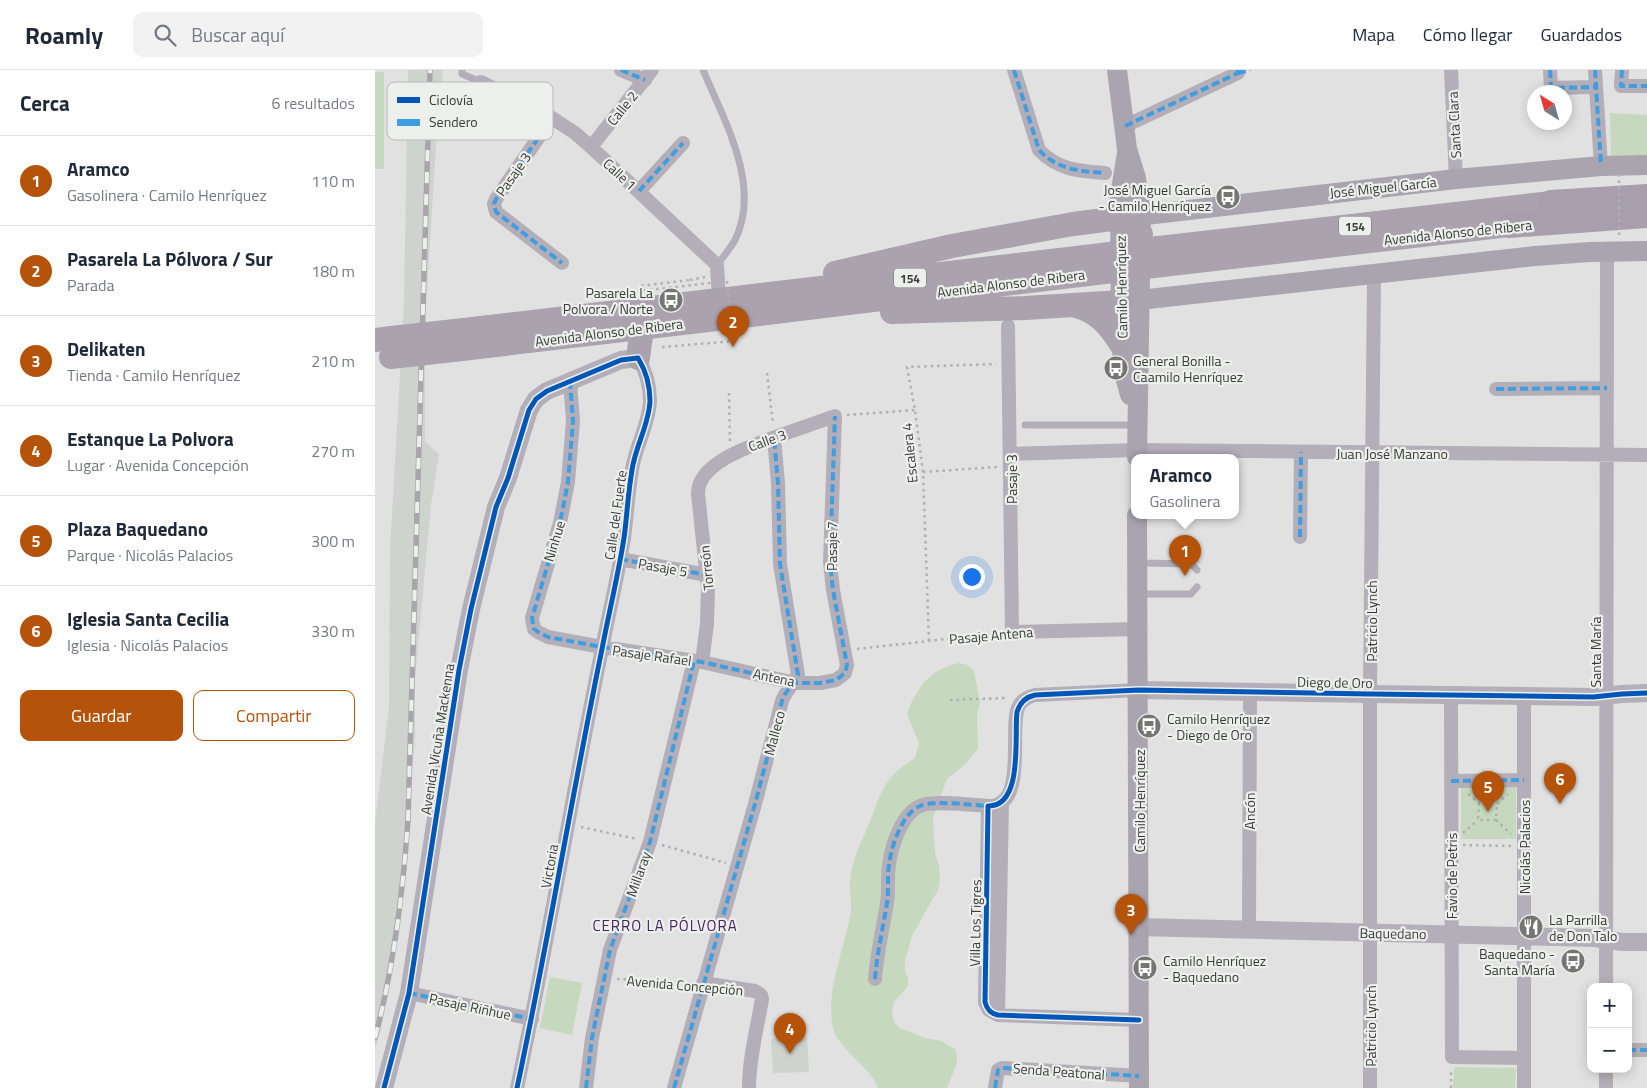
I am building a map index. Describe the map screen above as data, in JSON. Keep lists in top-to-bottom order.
{
  "streets": {
    "highway": ["154", "Avenida Alonso de Ribera"],
    "main road": ["José Miguel García", "Camilo Henríquez"],
    "street": [
      "Calle 2",
      "Santa Clara",
      "Pasaje 3",
      "Calle 1",
      "Calle 3",
      "Juan José Manzano",
      "Calle del Fuerte",
      "Ninhue",
      "Pasaje 7",
      "Pasaje 5",
      "Torreón",
      "Patricio Lynch",
      "Pasaje Antena",
      "Santa María",
      "Pasaje Rafael",
      "Antena",
      "Diego de Oro",
      "Malleco",
      "Avenida Vicuña Mackenna",
      "Ancón",
      "Nicolás Palacios",
      "Victoria",
      "Millaray",
      "Favio de Petris",
      "Villa Los Tigres",
      "Baquedano",
      "Avenida Concepción",
      "Pasaje Riñhue",
      "Senda Peatonal"
    ],
    "path": ["Escalera 4"]
  },
  "crossings": [
    ["Calle 2", "Calle 1"],
    ["Santa Clara", "José Miguel García"],
    ["Pasaje 3", "Escalera 4"],
    ["Pasaje 3", "Juan José Manzano"],
    ["Pasaje 3", "Pasaje Antena"],
    ["José Miguel García", "Avenida Alonso de Ribera"],
    ["José Miguel García", "Camilo Henríquez"],
    ["Avenida Alonso de Ribera", "Camilo Henríquez"],
    ["Camilo Henríquez", "Juan José Manzano"],
    ["Camilo Henríquez", "Pasaje Antena"],
    ["Camilo Henríquez", "Diego de Oro"],
    ["Camilo Henríquez", "Baquedano"],
    ["Camilo Henríquez", "Senda Peatonal"],
    ["Calle 3", "Pasaje 7"],
    ["Calle 3", "Torreón"],
    ["Escalera 4", "Pasaje Antena"],
    ["Juan José Manzano", "Patricio Lynch"],
    ["Juan José Manzano", "Santa María"],
    ["Calle del Fuerte", "Ninhue"],
    ["Calle del Fuerte", "Pasaje 5"],
    ["Calle del Fuerte", "Pasaje Rafael"],
    ["Calle del Fuerte", "Victoria"],
    ["Ninhue", "Pasaje Rafael"],
    ["Ninhue", "Avenida Vicuña Mackenna"],
    ["Ninhue", "Victoria"],
    ["Pasaje 7", "Pasaje Antena"],
    ["Pasaje 7", "Antena"],
    ["Pasaje 5", "Torreón"],
    ["Torreón", "Pasaje Rafael"],
    ["Torreón", "Antena"],
    ["Torreón", "Millaray"],
    ["Patricio Lynch", "Diego de Oro"],
    ["Patricio Lynch", "Baquedano"],
    ["Santa María", "Diego de Oro"],
    ["Santa María", "Baquedano"],
    ["Pasaje Rafael", "Antena"],
    ["Pasaje Rafael", "Victoria"],
    ["Pasaje Rafael", "Millaray"],
    ["Antena", "Malleco"],
    ["Antena", "Millaray"],
    ["Diego de Oro", "Ancón"],
    ["Diego de Oro", "Nicolás Palacios"],
    ["Diego de Oro", "Favio de Petris"],
    ["Diego de Oro", "Villa Los Tigres"],
    ["Malleco", "Avenida Concepción"],
    ["Avenida Vicuña Mackenna", "Pasaje Riñhue"],
    ["Ancón", "Baquedano"],
    ["Nicolás Palacios", "Baquedano"],
    ["Victoria", "Pasaje Riñhue"],
    ["Millaray", "Avenida Concepción"],
    ["Favio de Petris", "Baquedano"]
  ],
  "districts": ["CERRO LA PÓLVORA"],
  "places": {
    "bus stop": [
      "José Miguel García - Camilo Henríquez",
      "Pasarela La Polvora / Norte",
      "General Bonilla - Caamilo Henríquez",
      "Camilo Henríquez - Diego de Oro",
      "Baquedano - Santa María",
      "Camilo Henríquez - Baquedano"
    ],
    "restaurant": ["La Parrilla de Don Talo"]
  },
  "legend": ["Ciclovía", "Sendero"],
  "north": "top left",
  "page": {
    "header": "Roamly",
    "search": "Buscar aquí",
    "nav": ["Mapa", "Cómo llegar", "Guardados"],
    "heading": ["Cerca", "6 resultados"],
    "list": [
      {
        "mark": "1",
        "name": "Aramco",
        "note": "Gasolinera · Camilo Henríquez",
        "value": "110 m"
      },
      {
        "mark": "2",
        "name": "Pasarela La Pólvora / Sur",
        "note": "Parada",
        "value": "180 m"
      },
      {
        "mark": "3",
        "name": "Delikaten",
        "note": "Tienda · Camilo Henríquez",
        "value": "210 m"
      },
      {
        "mark": "4",
        "name": "Estanque La Polvora",
        "note": "Lugar · Avenida Concepción",
        "value": "270 m"
      },
      {
        "mark": "5",
        "name": "Plaza Baquedano",
        "note": "Parque · Nicolás Palacios",
        "value": "300 m"
      },
      {
        "mark": "6",
        "name": "Iglesia Santa Cecilia",
        "note": "Iglesia · Nicolás Palacios",
        "value": "330 m"
      }
    ],
    "pins": [
      "2",
      "1",
      "6",
      "5",
      "3",
      "4"
    ],
    "popup": ["Aramco", "Gasolinera"],
    "buttons": ["Guardar", "Compartir"],
    "map_buttons": ["+", "−"]
  }
}
